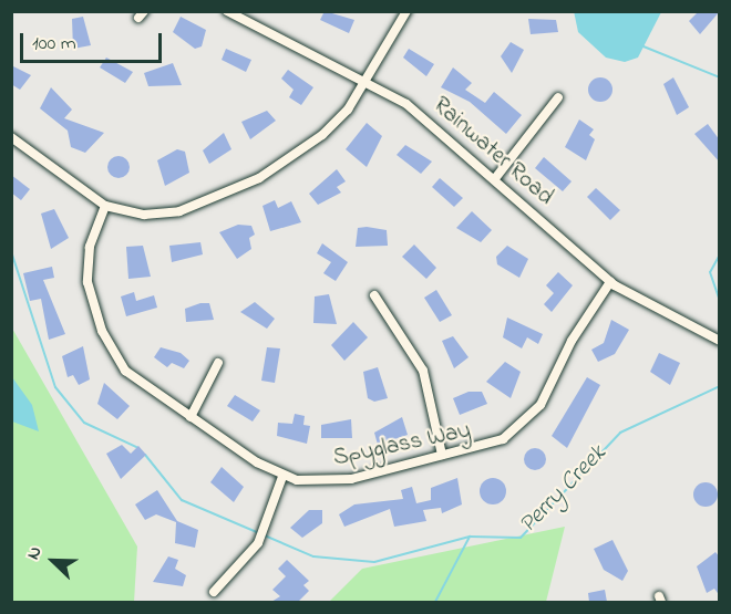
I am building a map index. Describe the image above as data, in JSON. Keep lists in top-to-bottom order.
{
  "streets": {
    "street": ["Rainwater Road", "Spyglass Way"]
  },
  "crossings": [
    ["Rainwater Road", "Spyglass Way"]
  ],
  "water": ["Perry Creek"],
  "scale_bar": "100 m",
  "north": "top left"
}
